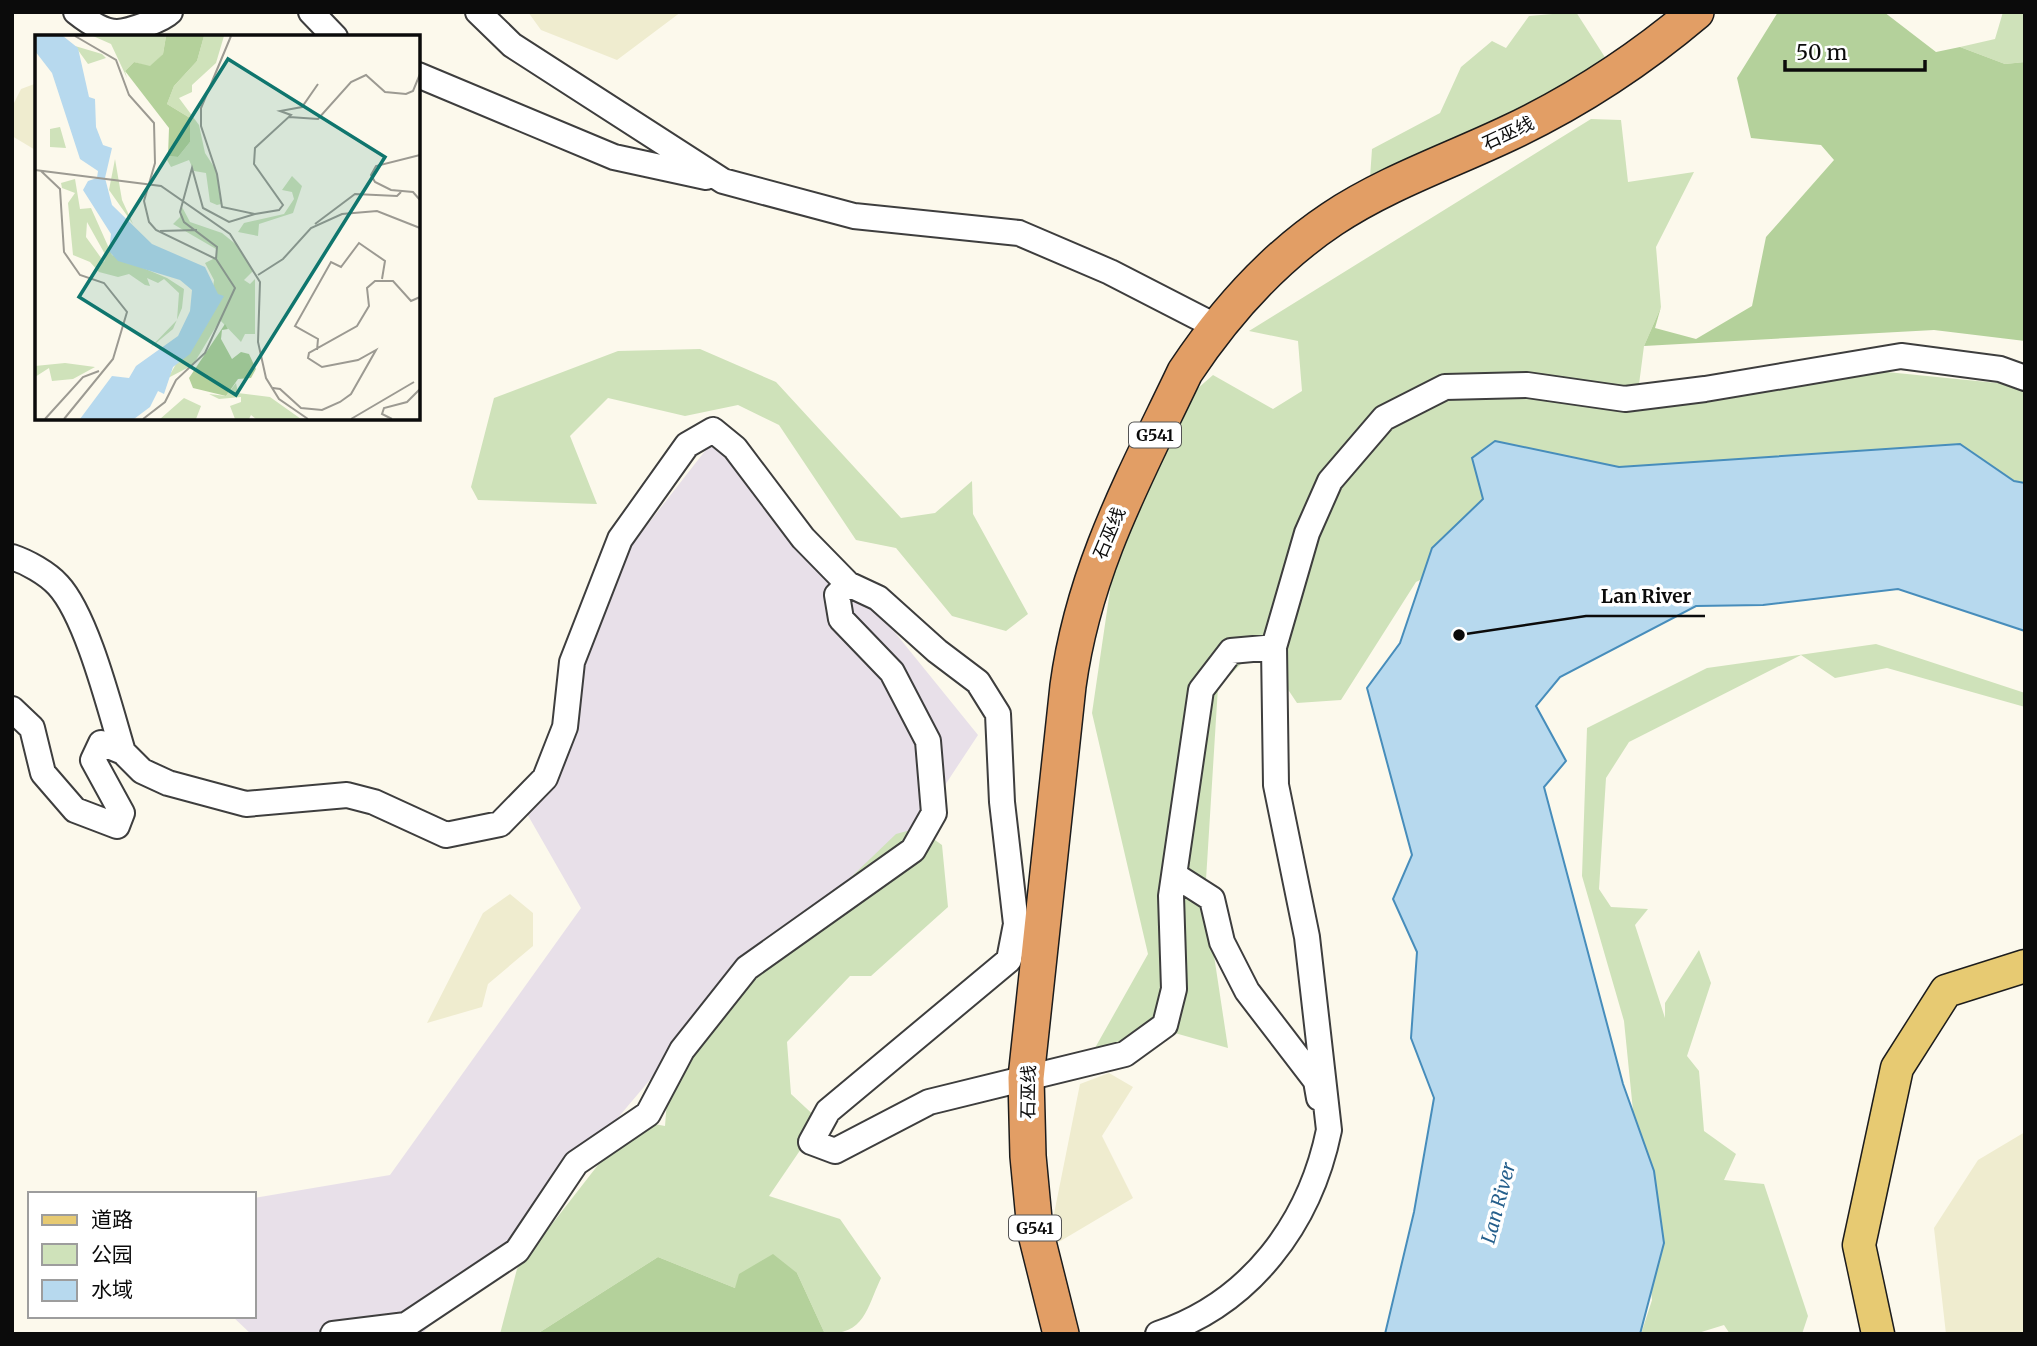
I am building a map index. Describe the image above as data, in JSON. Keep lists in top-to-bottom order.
{
  "streets": {
    "highway": ["石巫线", "G541"]
  },
  "water": ["Lan River"],
  "places": ["Lan River"],
  "legend": ["道路", "公园", "水域"],
  "scale_bar": "50 m"
}
